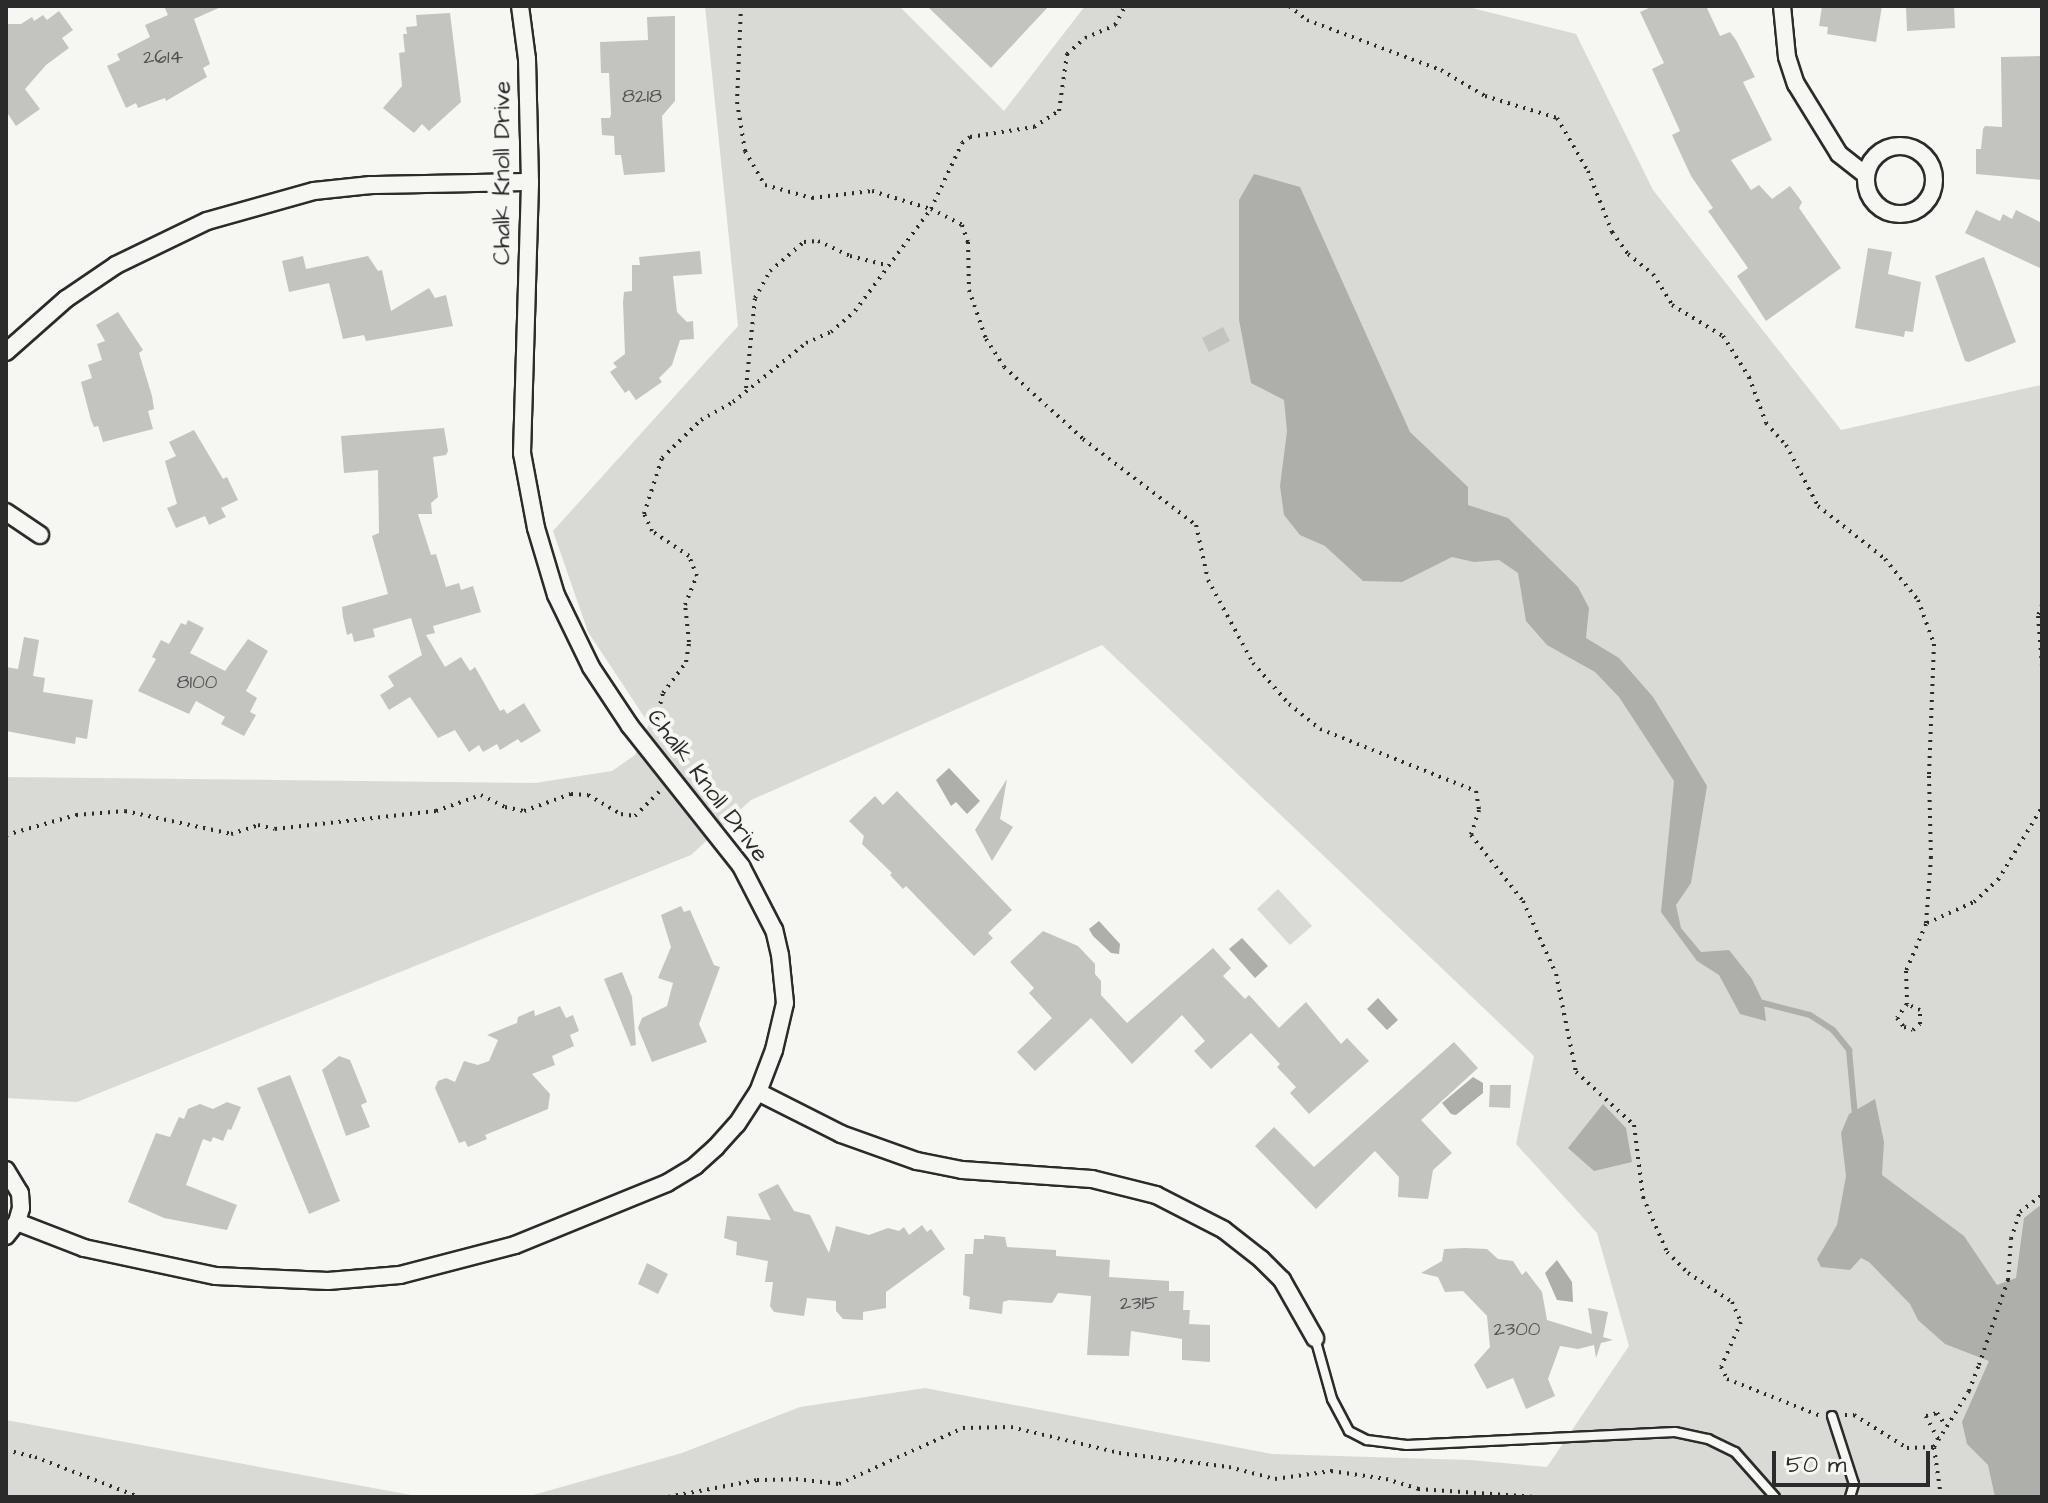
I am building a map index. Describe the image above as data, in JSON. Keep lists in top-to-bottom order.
{
  "streets": {
    "street": ["Chalk Knoll Drive"]
  },
  "house_numbers": [
    "2614",
    "8218",
    "8100",
    "2315",
    "2300"
  ],
  "scale_bar": "50 m"
}
